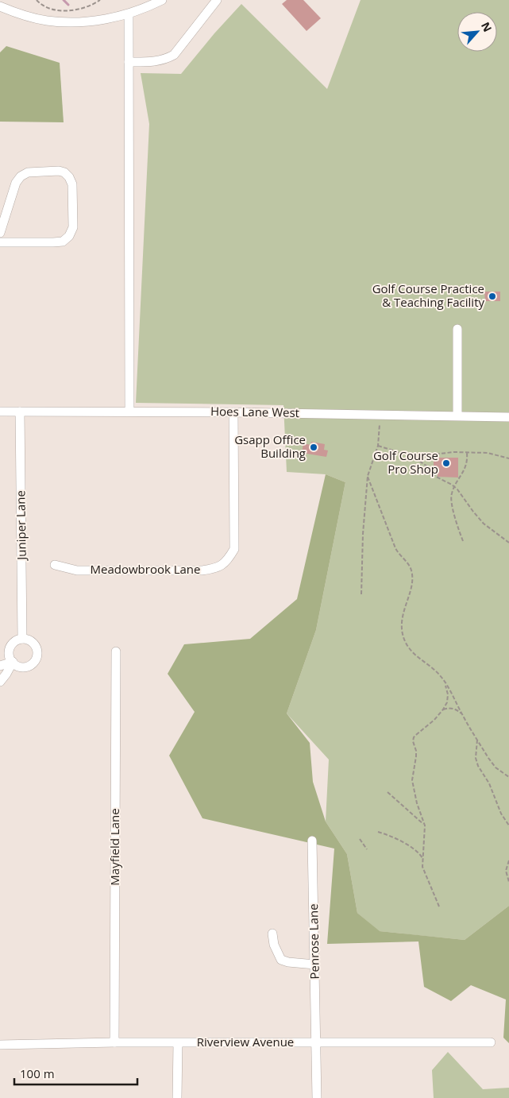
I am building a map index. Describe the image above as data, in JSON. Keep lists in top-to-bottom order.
{
  "streets": {
    "street": [
      "Hoes Lane West",
      "Juniper Lane",
      "Meadowbrook Lane",
      "Mayfield Lane",
      "Penrose Lane",
      "Riverview Avenue"
    ]
  },
  "crossings": [
    ["Hoes Lane West", "Juniper Lane"],
    ["Hoes Lane West", "Meadowbrook Lane"],
    ["Mayfield Lane", "Riverview Avenue"],
    ["Penrose Lane", "Riverview Avenue"]
  ],
  "places": ["Golf Course Practice & Teaching Facility", "Gsapp Office Building", "Golf Course Pro Shop"],
  "scale_bar": "100 m",
  "north": "top right"
}
